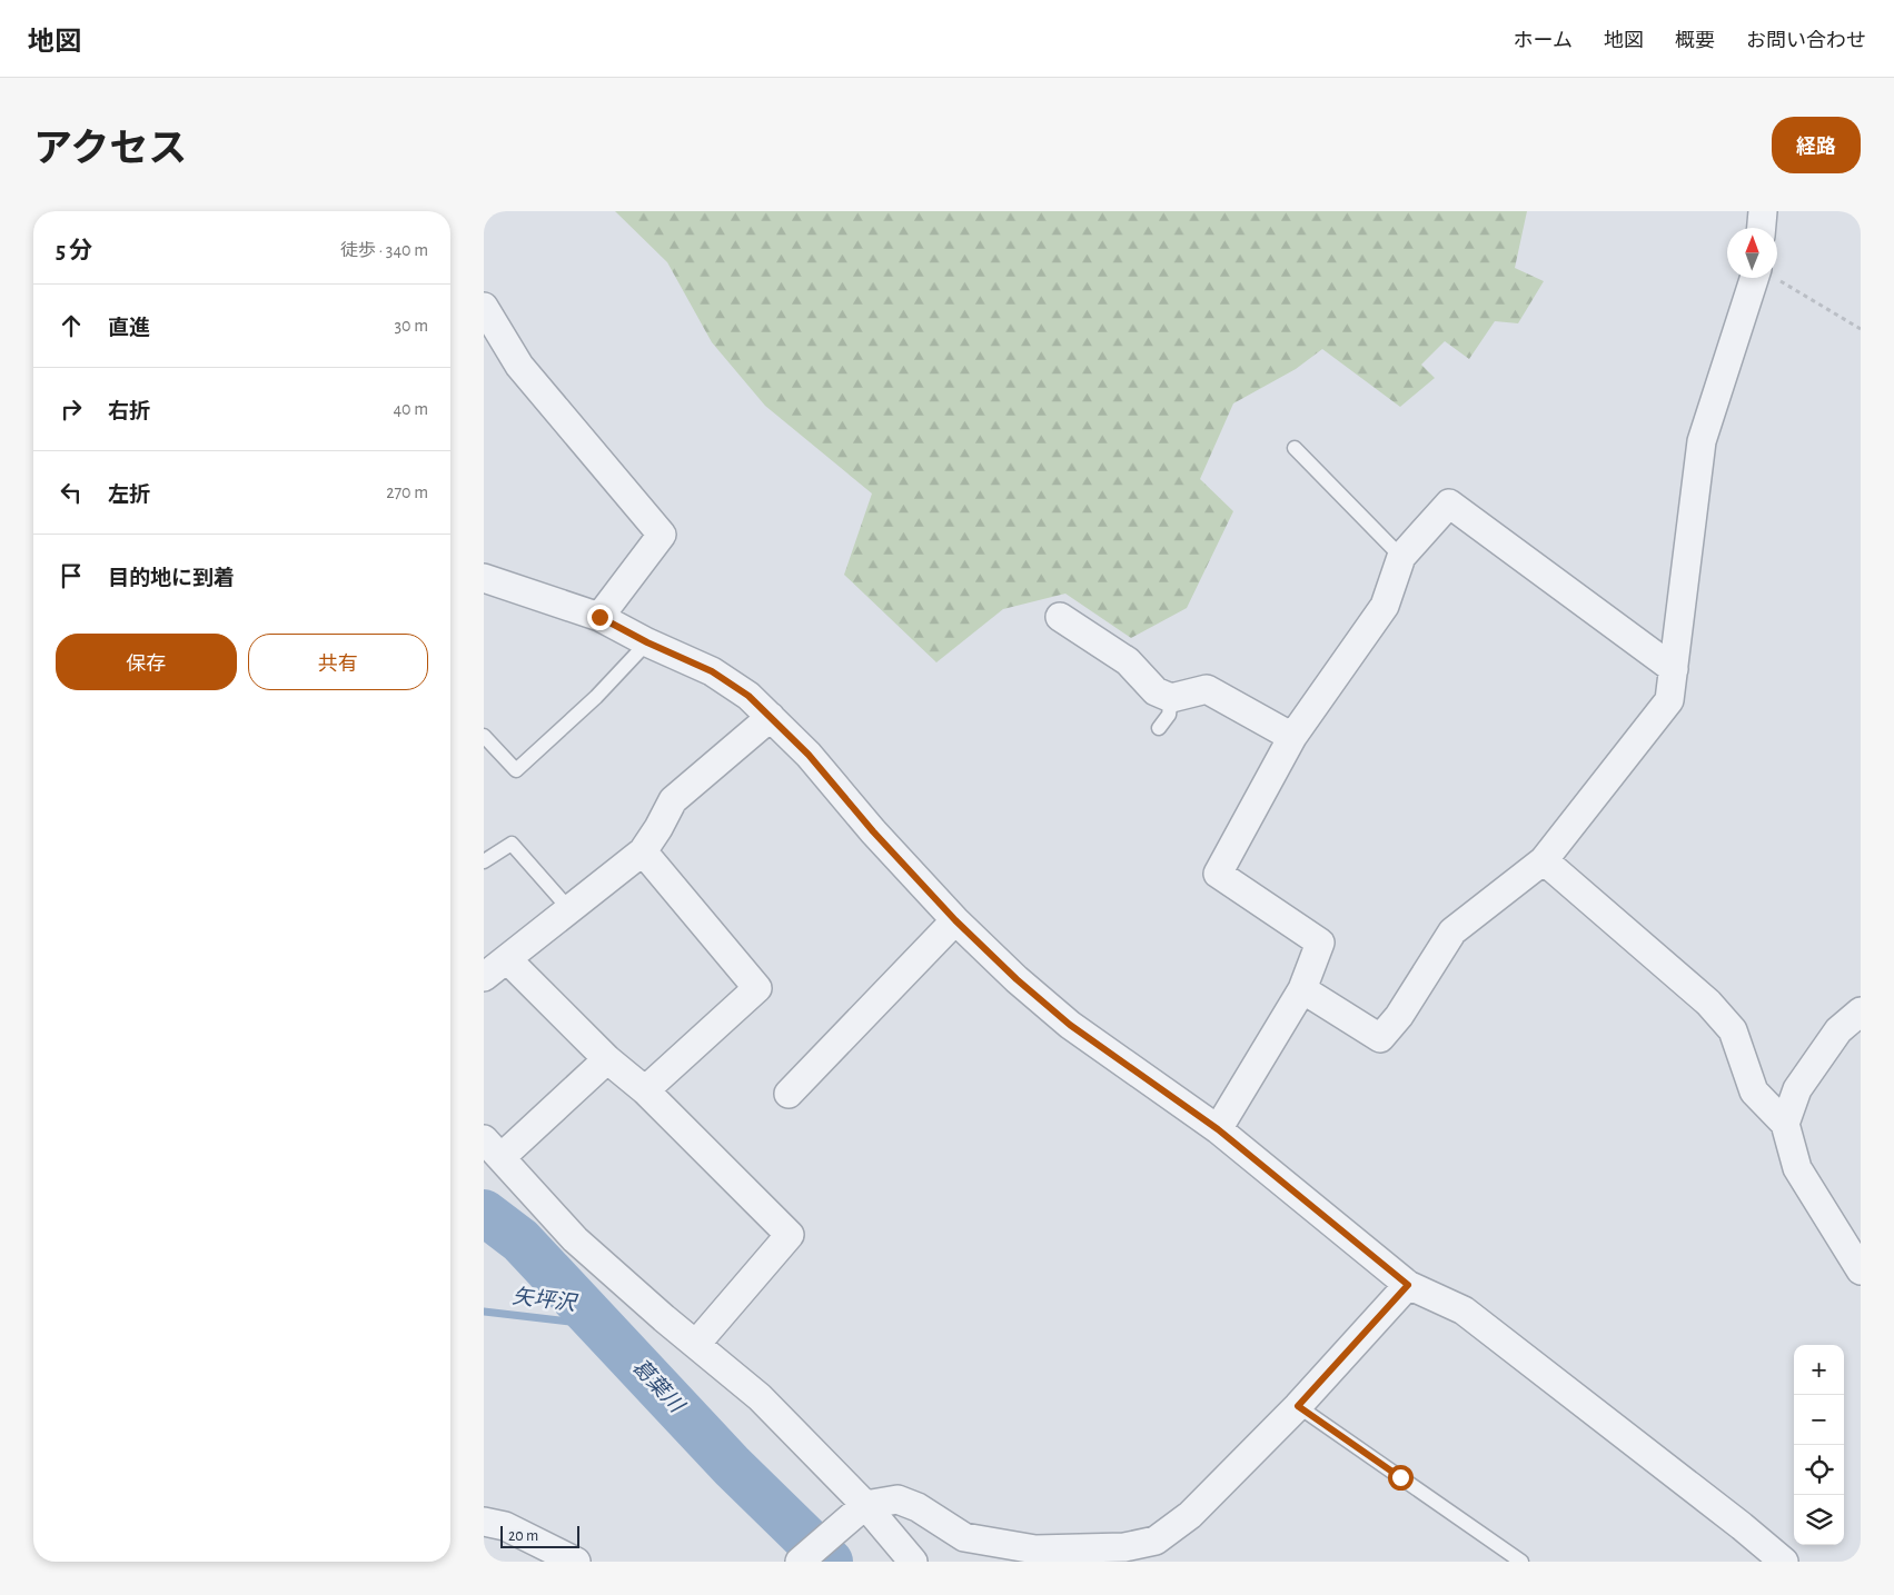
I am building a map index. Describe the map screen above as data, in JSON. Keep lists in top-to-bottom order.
{
  "water": ["矢坪沢", "葛葉川"],
  "scale_bar": "20 m",
  "north": "top",
  "page": {
    "header": "地図",
    "nav": [
      "ホーム",
      "地図",
      "概要",
      "お問い合わせ"
    ],
    "title": "アクセス",
    "buttons": [
      "経路",
      ["保存", "共有"]
    ],
    "heading": ["5 分", "徒歩 · 340 m"],
    "list": [
      ["直進", "30 m"],
      ["右折", "40 m"],
      ["左折", "270 m"],
      "目的地に到着"
    ],
    "map_buttons": ["+", "−"],
    "scale": "20 m"
  }
}
